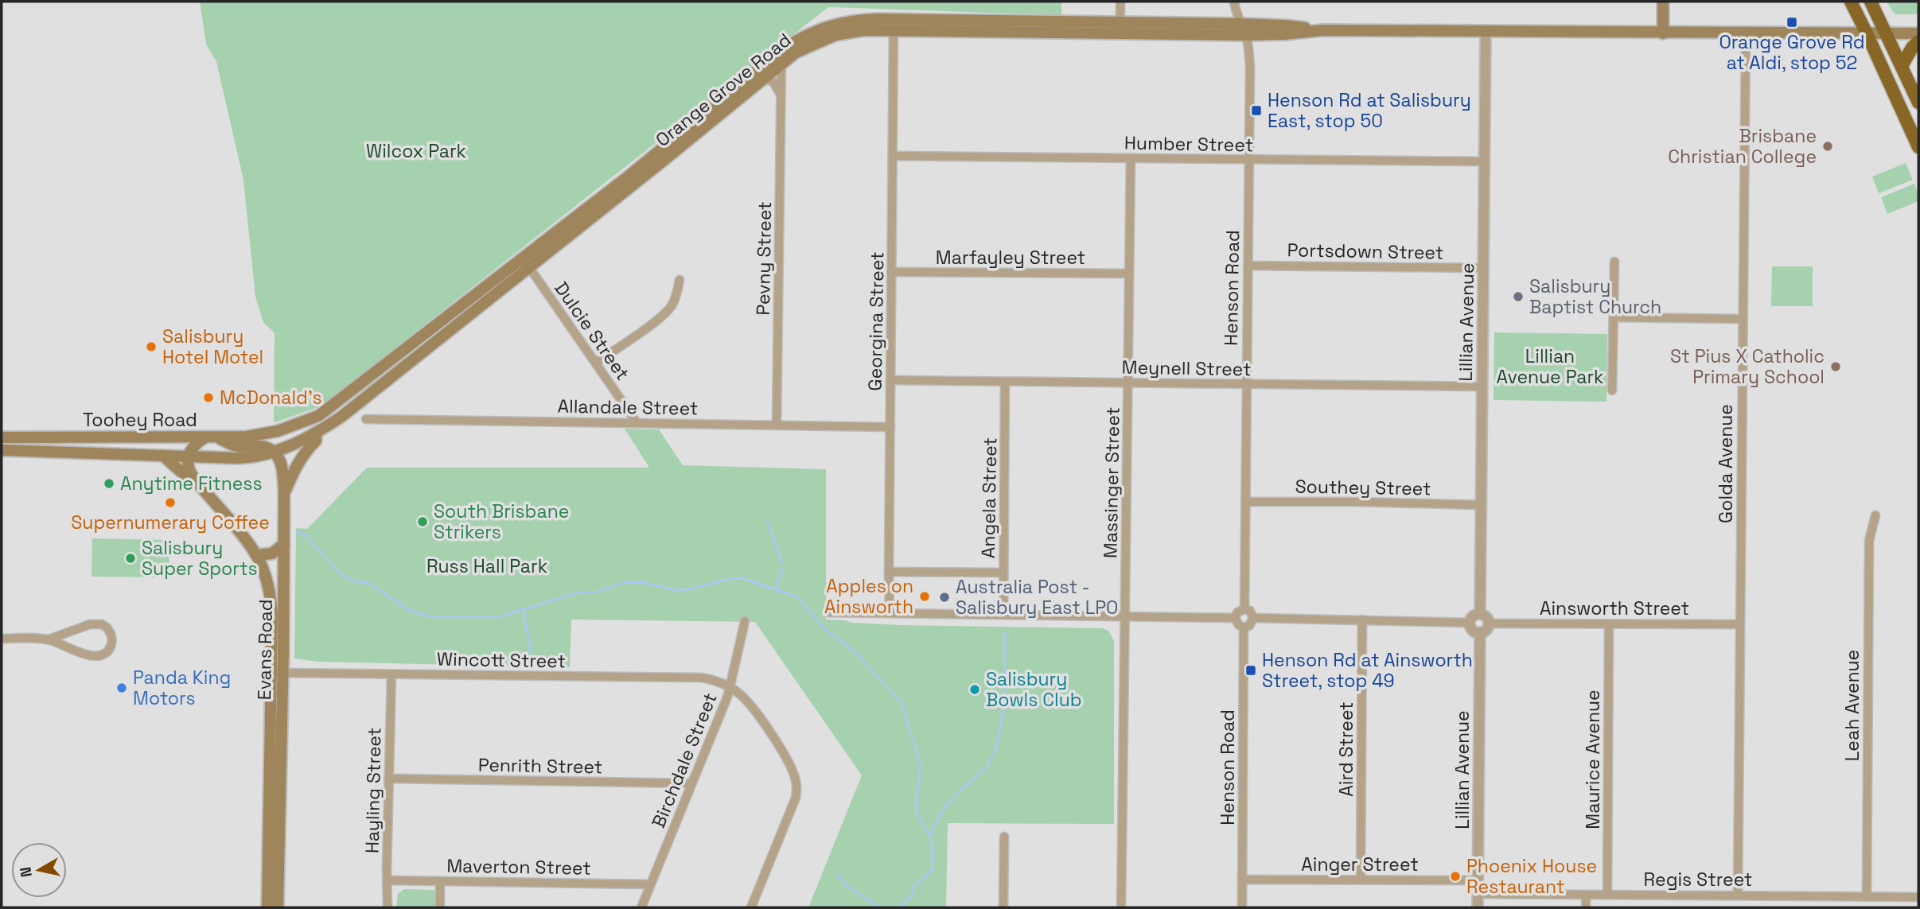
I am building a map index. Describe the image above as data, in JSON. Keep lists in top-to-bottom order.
{
  "streets": {
    "main road": ["Orange Grove Road", "Toohey Road", "Evans Road"],
    "street": [
      "Humber Street",
      "Portsdown Street",
      "Marfayley Street",
      "Pevny Street",
      "Henson Road",
      "Georgina Street",
      "Lillian Avenue",
      "Dulcie Street",
      "Meynell Street",
      "Allandale Street",
      "Golda Avenue",
      "Massinger Street",
      "Southey Street",
      "Angela Street",
      "Ainsworth Street",
      "Wincott Street",
      "Leah Avenue",
      "Aird Street",
      "Maurice Avenue",
      "Birchdale Street",
      "Penrith Street",
      "Hayling Street",
      "Ainger Street",
      "Maverton Street",
      "Regis Street"
    ]
  },
  "crossings": [
    ["Orange Grove Road", "Pevny Street"],
    ["Orange Grove Road", "Henson Road"],
    ["Orange Grove Road", "Georgina Street"],
    ["Orange Grove Road", "Lillian Avenue"],
    ["Orange Grove Road", "Dulcie Street"],
    ["Orange Grove Road", "Toohey Road"],
    ["Orange Grove Road", "Golda Avenue"],
    ["Orange Grove Road", "Evans Road"],
    ["Humber Street", "Henson Road"],
    ["Humber Street", "Georgina Street"],
    ["Humber Street", "Lillian Avenue"],
    ["Humber Street", "Massinger Street"],
    ["Portsdown Street", "Henson Road"],
    ["Portsdown Street", "Lillian Avenue"],
    ["Marfayley Street", "Georgina Street"],
    ["Marfayley Street", "Massinger Street"],
    ["Pevny Street", "Allandale Street"],
    ["Henson Road", "Meynell Street"],
    ["Henson Road", "Southey Street"],
    ["Henson Road", "Ainger Street"],
    ["Georgina Street", "Meynell Street"],
    ["Georgina Street", "Allandale Street"],
    ["Lillian Avenue", "Meynell Street"],
    ["Lillian Avenue", "Southey Street"],
    ["Lillian Avenue", "Ainsworth Street"],
    ["Lillian Avenue", "Ainger Street"],
    ["Lillian Avenue", "Regis Street"],
    ["Dulcie Street", "Allandale Street"],
    ["Meynell Street", "Massinger Street"],
    ["Meynell Street", "Angela Street"],
    ["Toohey Road", "Evans Road"],
    ["Golda Avenue", "Ainsworth Street"],
    ["Golda Avenue", "Regis Street"],
    ["Ainsworth Street", "Maurice Avenue"],
    ["Evans Road", "Wincott Street"],
    ["Wincott Street", "Birchdale Street"],
    ["Wincott Street", "Hayling Street"],
    ["Leah Avenue", "Regis Street"],
    ["Aird Street", "Ainger Street"],
    ["Maurice Avenue", "Regis Street"],
    ["Birchdale Street", "Penrith Street"],
    ["Birchdale Street", "Maverton Street"],
    ["Penrith Street", "Hayling Street"],
    ["Hayling Street", "Maverton Street"]
  ],
  "parks": ["Wilcox Park", "Lillian Avenue Park", "Russ Hall Park"],
  "places": {
    "transit": ["Orange Grove Rd at Aldi, stop 52", "Henson Rd at Salisbury East, stop 50", "Henson Rd at Ainsworth Street, stop 49"],
    "other": [
      "Brisbane Christian College",
      "Salisbury Baptist Church",
      "Salisbury Hotel Motel",
      "St Pius X Catholic Primary School",
      "McDonald's",
      "Anytime Fitness",
      "Supernumerary Coffee",
      "South Brisbane Strikers",
      "Salisbury Super Sports",
      "Apples on Ainsworth",
      "Australia Post - Salisbury East LPO",
      "Panda King Motors",
      "Salisbury Bowls Club",
      "Phoenix House Restaurant"
    ]
  },
  "north": "left"
}
